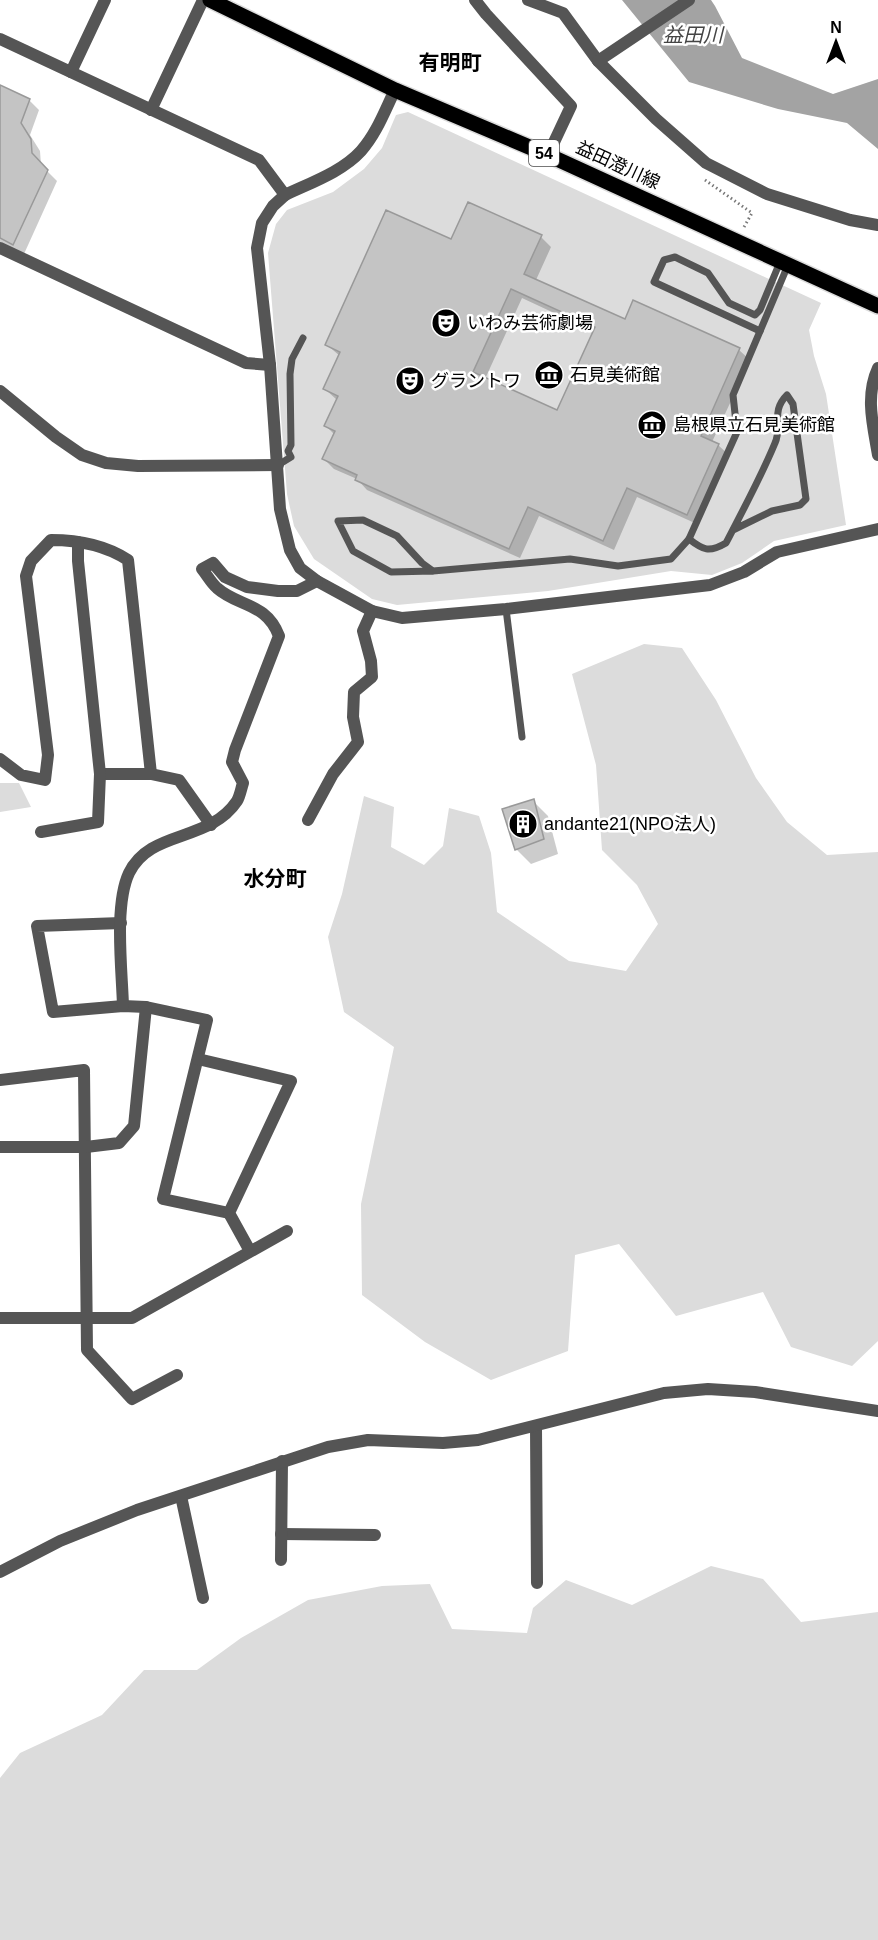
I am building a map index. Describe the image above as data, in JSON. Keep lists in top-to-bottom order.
{
  "streets": {
    "main road": ["54", "益田澄川線"]
  },
  "districts": ["有明町", "水分町"],
  "water": ["益田川"],
  "places": {
    "theatre": ["いわみ芸術劇場", "グラントワ"],
    "museum": ["石見美術館", "島根県立石見美術館"],
    "building": ["andante21(NPO法人)"]
  },
  "north": "top"
}
